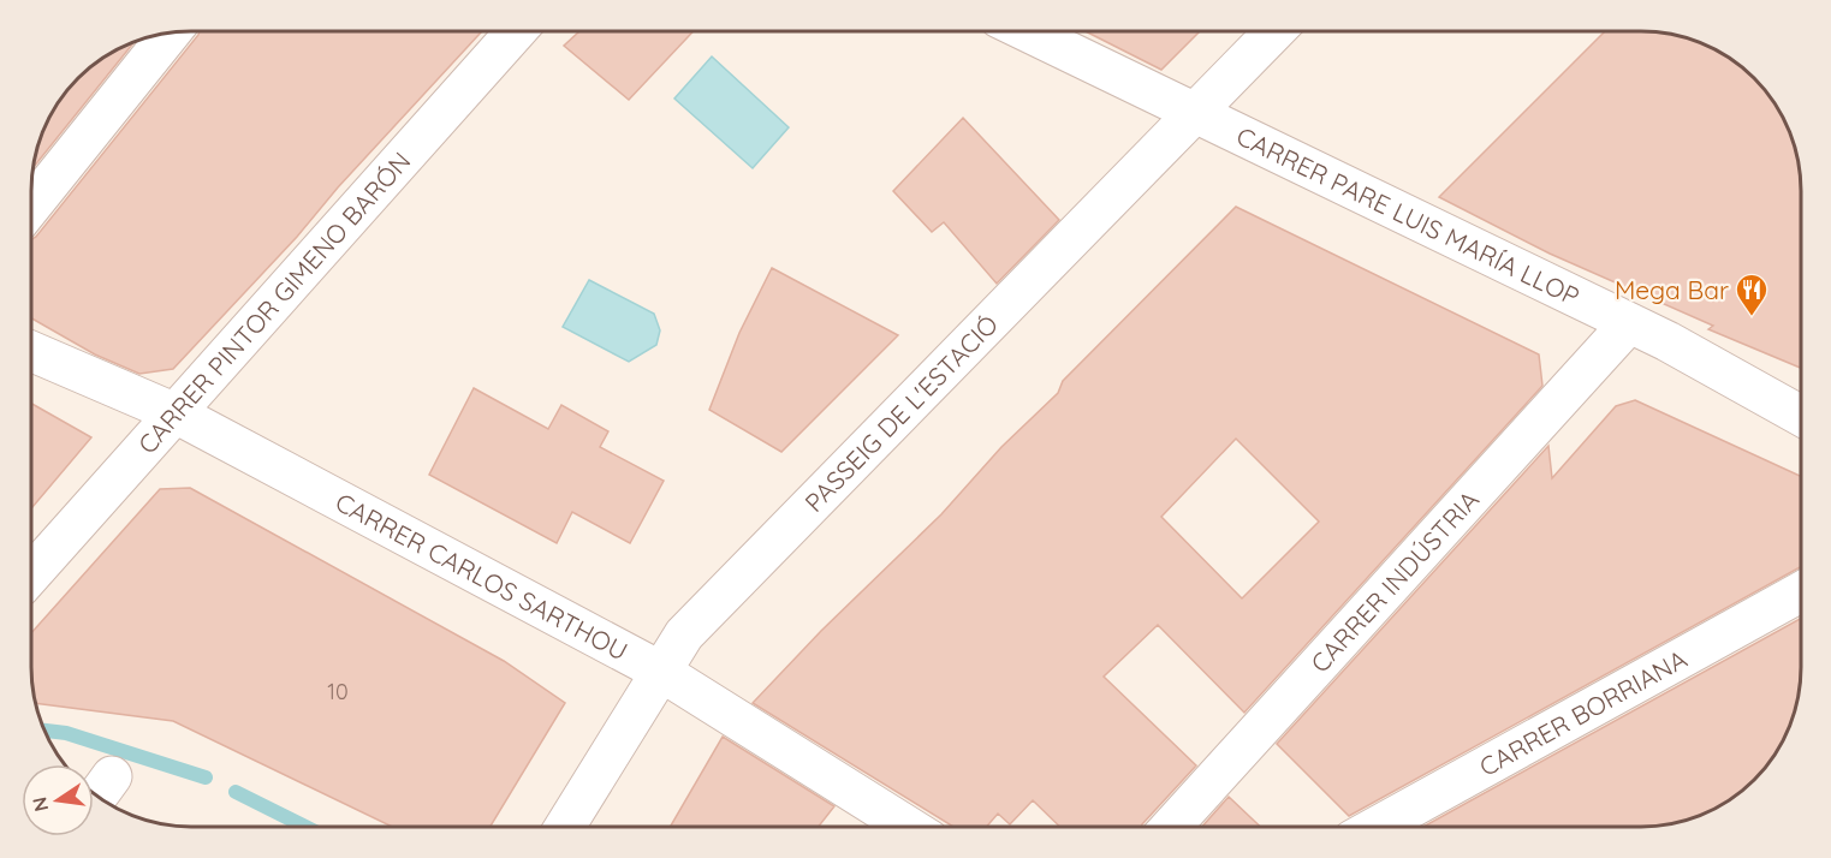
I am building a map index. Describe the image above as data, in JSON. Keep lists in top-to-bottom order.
{
  "streets": {
    "street": [
      "CARRER PARE LUIS MARÍA LLOP",
      "CARRER PINTOR GIMENO BARÓN",
      "PASSEIG DE L'ESTACIÓ",
      "CARRER CARLOS SARTHOU",
      "CARRER INDÚSTRIA",
      "CARRER BORRIANA"
    ]
  },
  "crossings": [
    ["CARRER PARE LUIS MARÍA LLOP", "PASSEIG DE L'ESTACIÓ"],
    ["CARRER PARE LUIS MARÍA LLOP", "CARRER INDÚSTRIA"],
    ["CARRER PINTOR GIMENO BARÓN", "CARRER CARLOS SARTHOU"],
    ["PASSEIG DE L'ESTACIÓ", "CARRER CARLOS SARTHOU"]
  ],
  "places": {
    "restaurant": ["Mega Bar"]
  },
  "house_numbers": ["10"],
  "north": "left"
}
